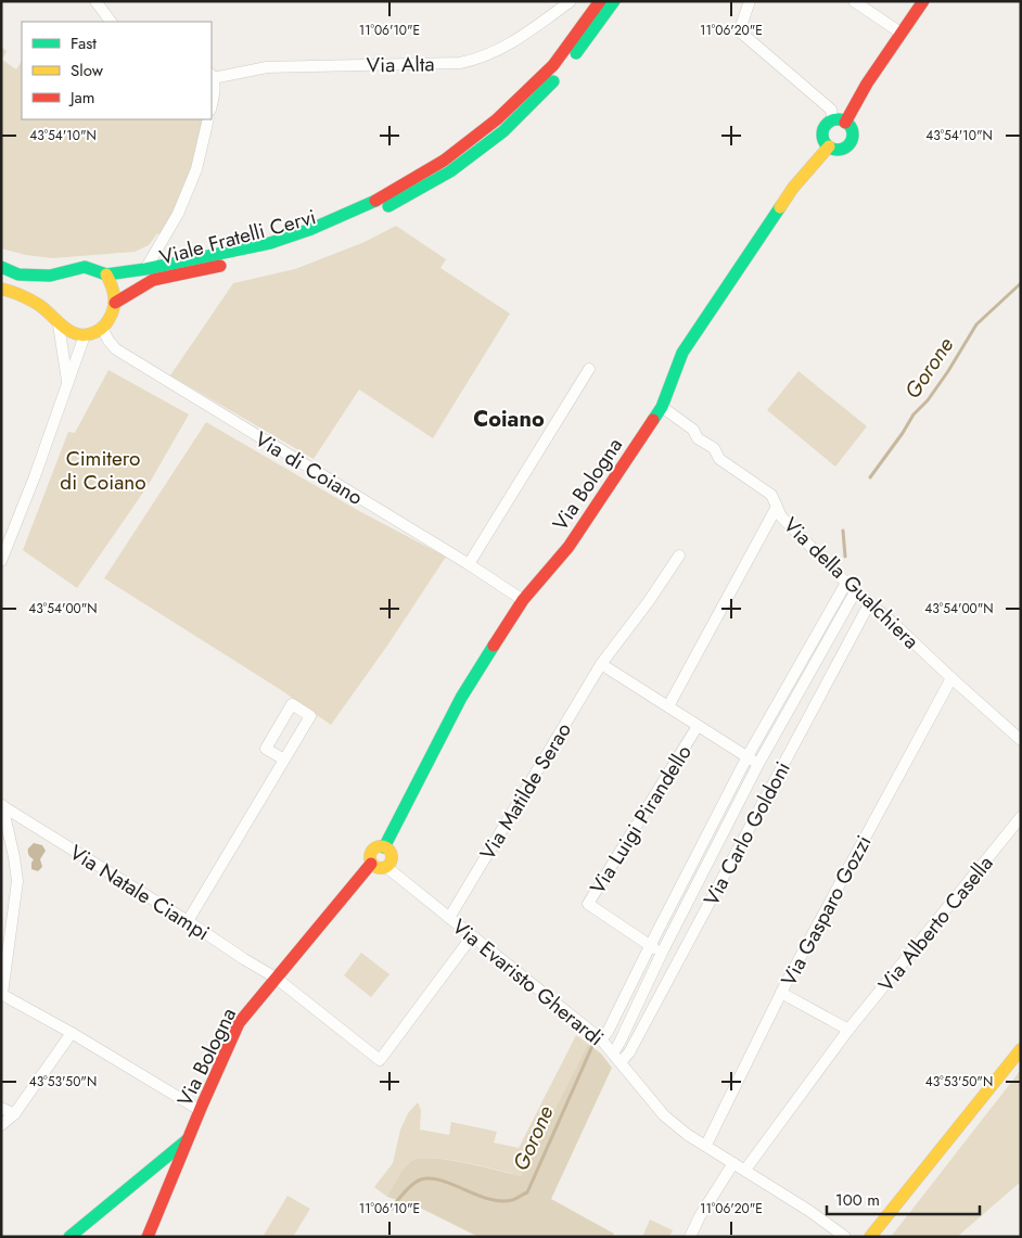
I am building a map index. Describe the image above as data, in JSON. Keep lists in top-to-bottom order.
{
  "streets": {
    "street": [
      "Via Alta",
      "Viale Fratelli Cervi",
      "Via di Coiano",
      "Via Bologna",
      "Via della Gualchiera",
      "Via Matilde Serao",
      "Via Luigi Pirandello",
      "Via Carlo Goldoni",
      "Via Natale Ciampi",
      "Via Gasparo Gozzi",
      "Via Alberto Casella",
      "Via Evaristo Gherardi"
    ]
  },
  "crossings": [
    ["Via di Coiano", "Via Bologna"],
    ["Via Bologna", "Via della Gualchiera"],
    ["Via Bologna", "Via Natale Ciampi"],
    ["Via Bologna", "Via Evaristo Gherardi"],
    ["Via della Gualchiera", "Via Carlo Goldoni"],
    ["Via della Gualchiera", "Via Gasparo Gozzi"],
    ["Via Matilde Serao", "Via Evaristo Gherardi"],
    ["Via Luigi Pirandello", "Via Carlo Goldoni"],
    ["Via Carlo Goldoni", "Via Evaristo Gherardi"],
    ["Via Natale Ciampi", "Via Evaristo Gherardi"],
    ["Via Gasparo Gozzi", "Via Evaristo Gherardi"],
    ["Via Alberto Casella", "Via Evaristo Gherardi"]
  ],
  "districts": ["Coiano"],
  "water": ["Gorone"],
  "parks": ["Cimitero di Coiano"],
  "legend": ["Fast", "Slow", "Jam"],
  "scale_bar": "100 m",
  "coordinates": [
    "11°06'10\"E",
    "11°06'20\"E",
    "43°54'10\"N",
    "43°54'00\"N",
    "43°53'50\"N"
  ]
}
